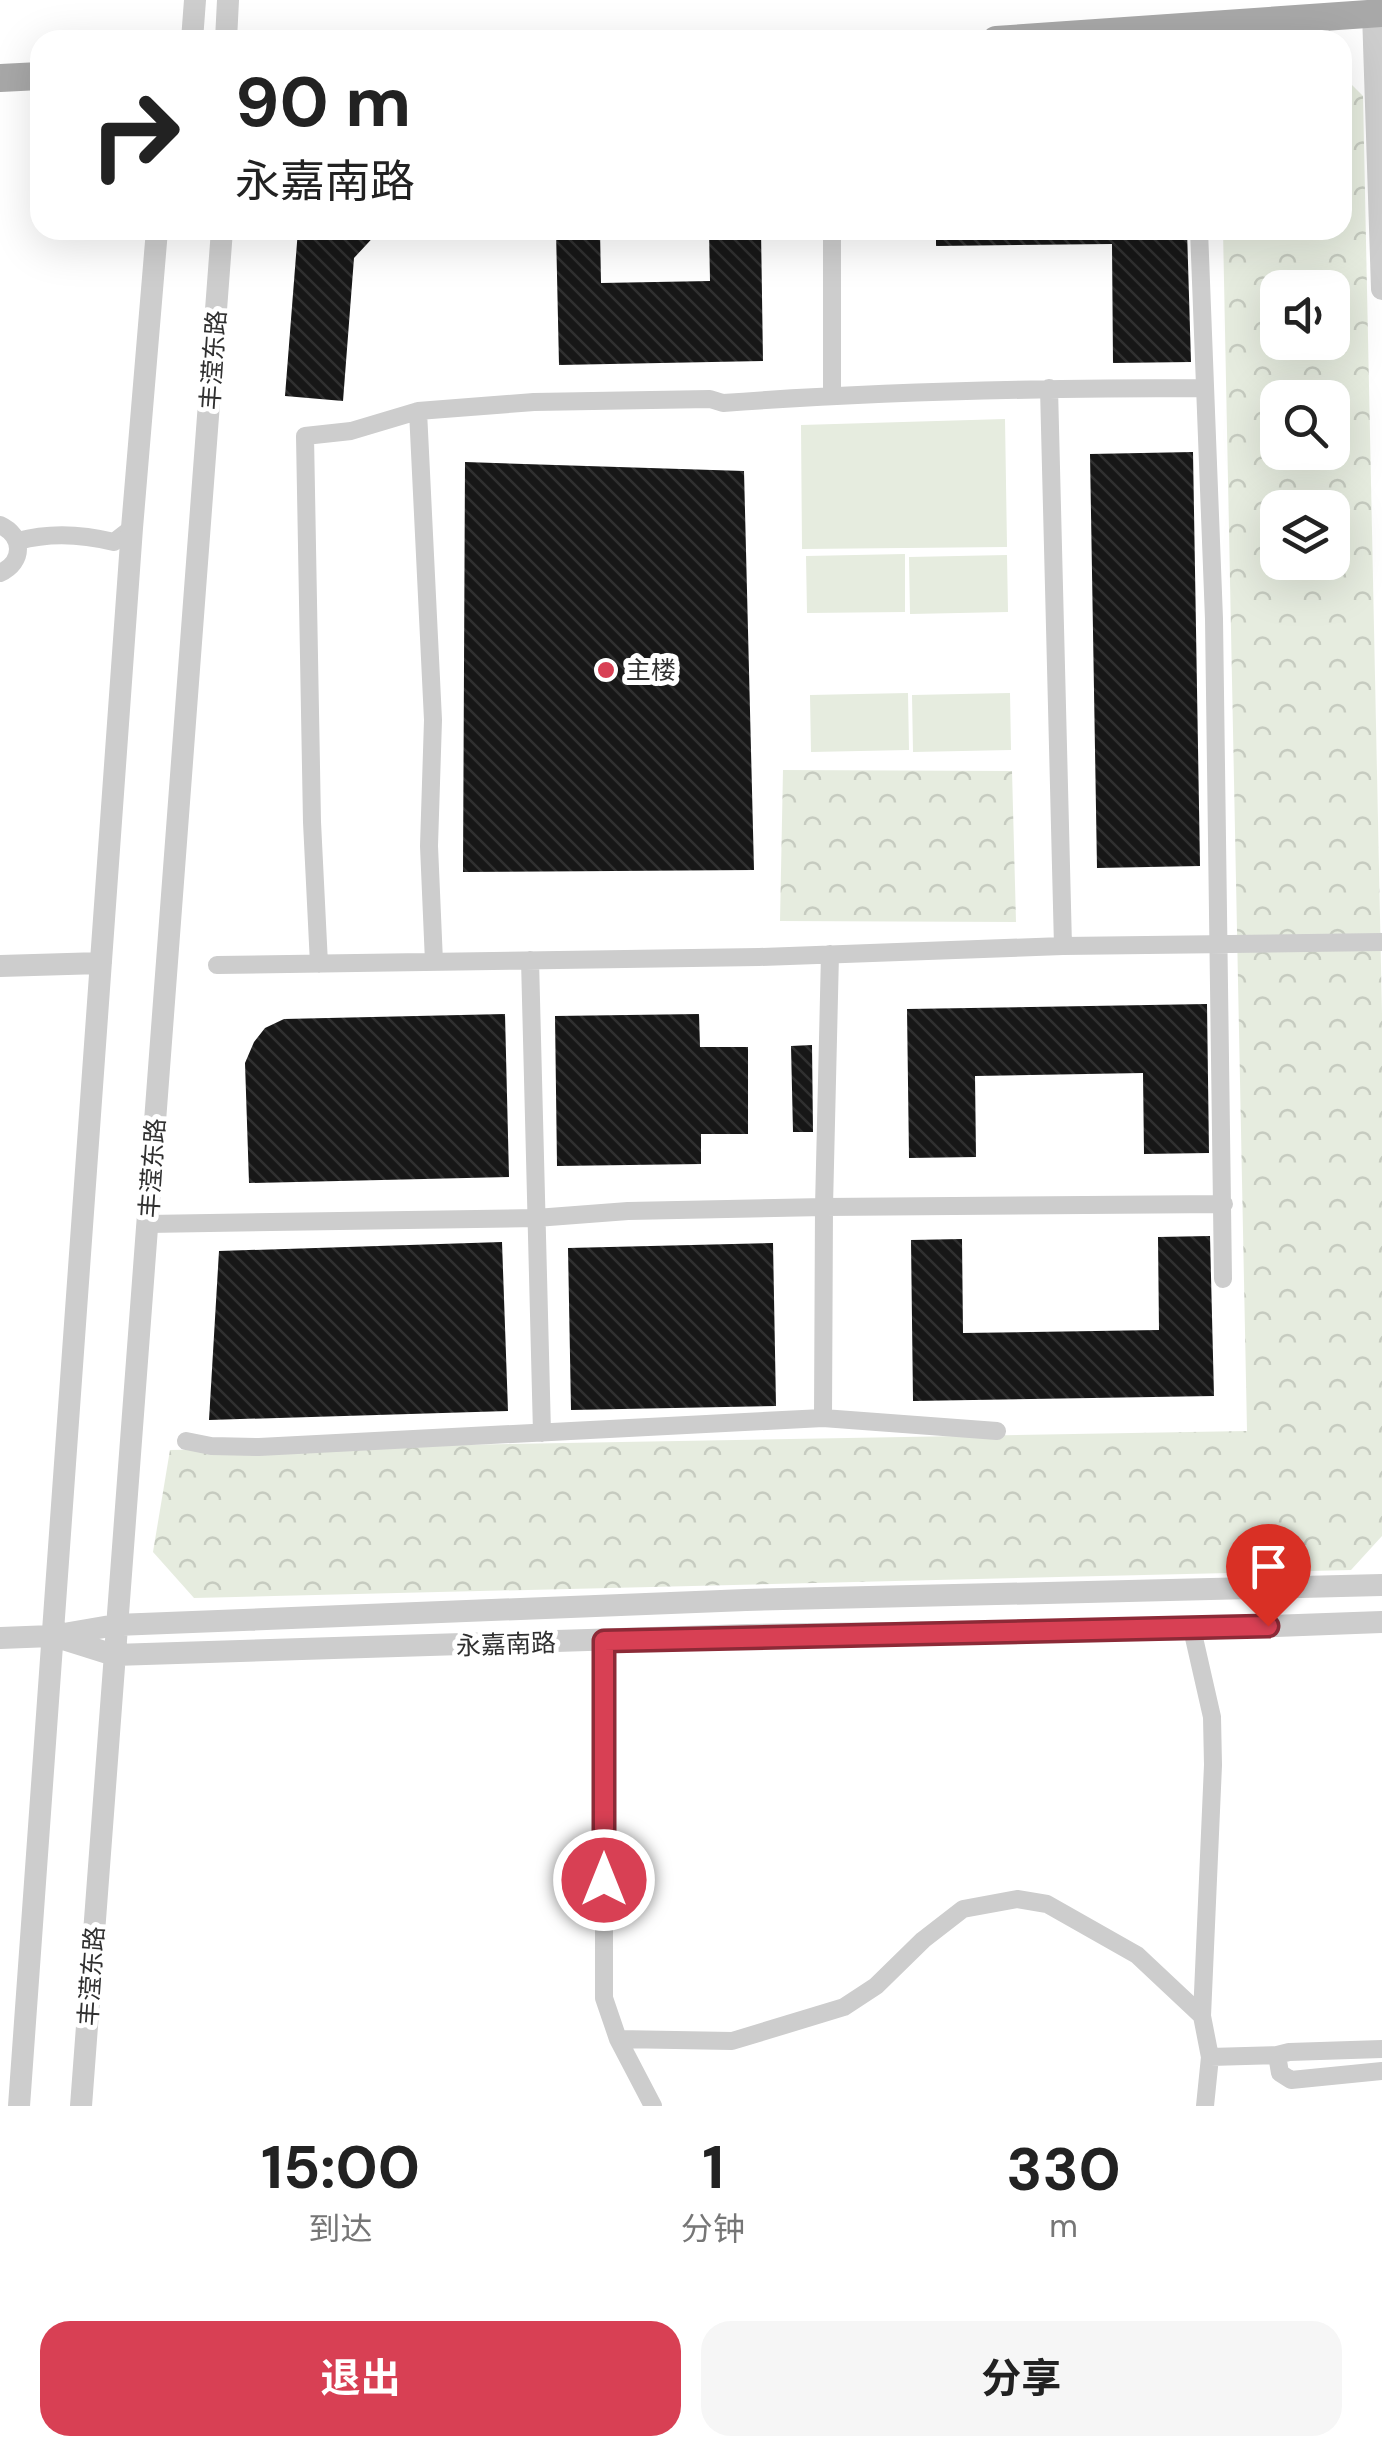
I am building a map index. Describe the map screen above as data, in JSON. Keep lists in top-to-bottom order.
{
  "streets": {
    "street": ["丰滢东路", "永嘉南路"]
  },
  "crossings": [
    ["丰滢东路", "永嘉南路"]
  ],
  "places": ["主楼"],
  "page": {
    "turn": ["90 m", "永嘉南路"],
    "eta": [
      "15:00",
      "到达",
      "1",
      "分钟",
      "330",
      "m"
    ],
    "buttons": ["退出", "分享"]
  }
}
